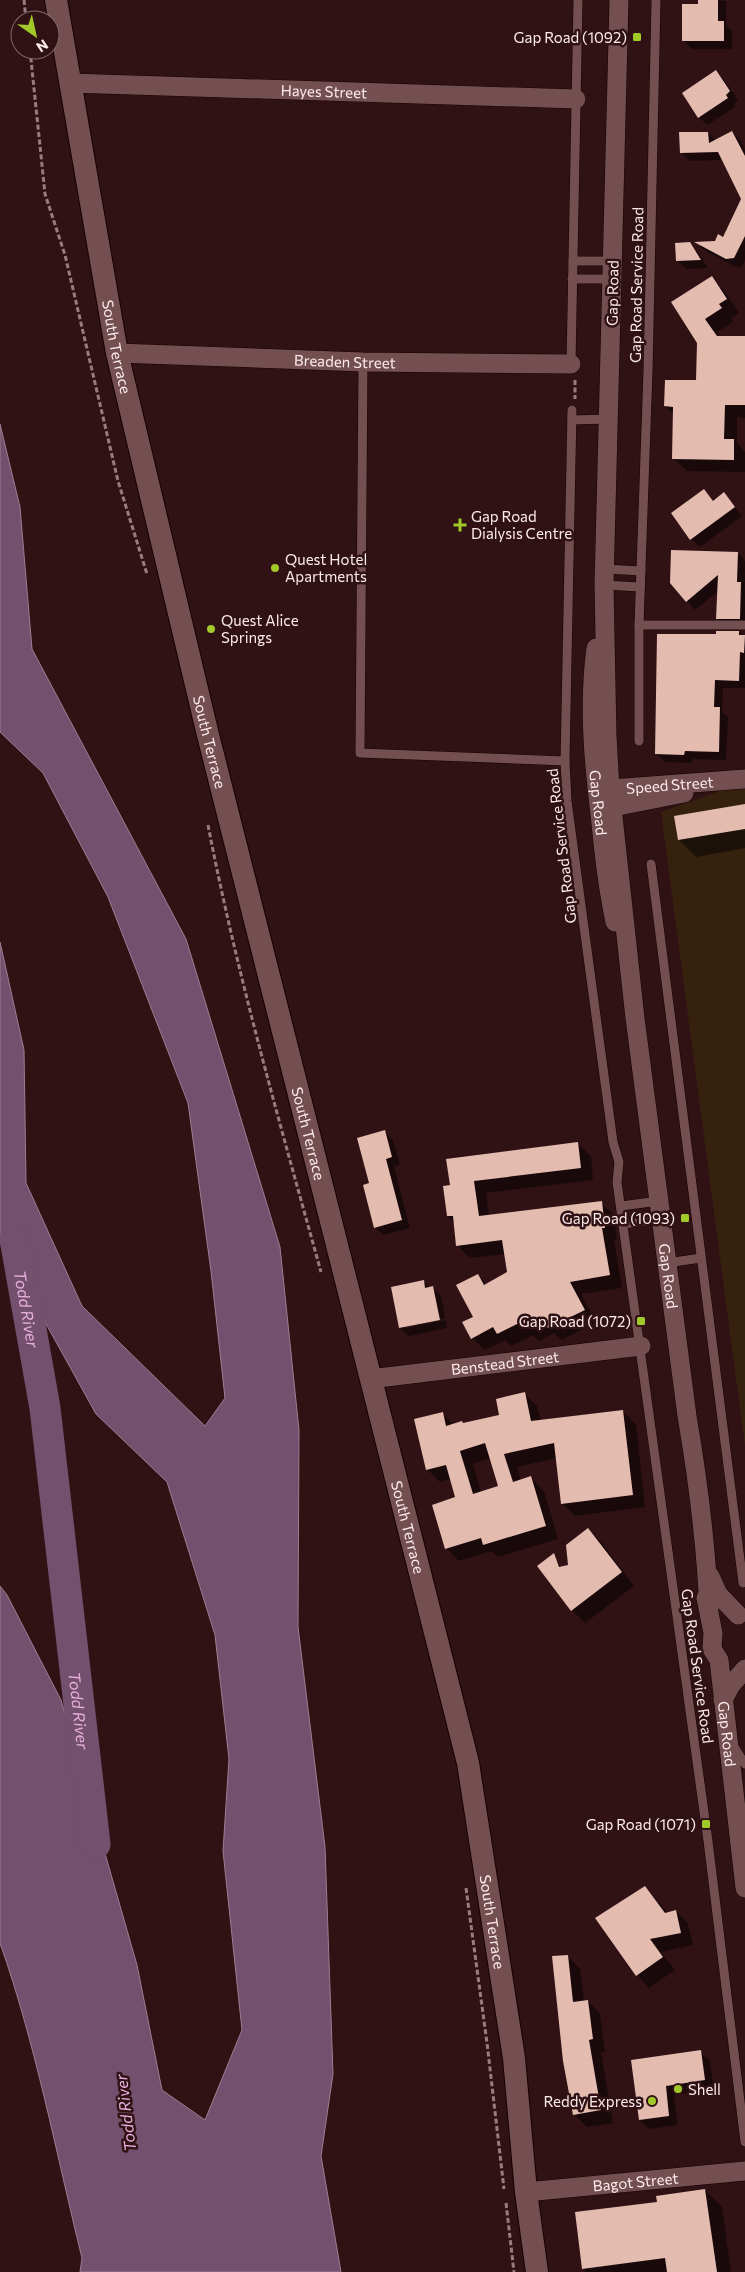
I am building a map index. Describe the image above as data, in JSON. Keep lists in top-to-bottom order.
{
  "streets": {
    "street": [
      "Hayes Street",
      "Gap Road",
      "South Terrace",
      "Breaden Street",
      "Speed Street",
      "Benstead Street",
      "Bagot Street"
    ],
    "lane": ["Gap Road Service Road"]
  },
  "crossings": [
    ["Hayes Street", "South Terrace"],
    ["Gap Road Service Road", "Gap Road"],
    ["Gap Road Service Road", "Benstead Street"],
    ["Gap Road", "Speed Street"],
    ["South Terrace", "Breaden Street"],
    ["South Terrace", "Benstead Street"],
    ["South Terrace", "Bagot Street"]
  ],
  "water": ["Todd River"],
  "places": {
    "transit": [
      "Gap Road (1092)",
      "Gap Road (1093)",
      "Gap Road (1072)",
      "Gap Road (1071)"
    ],
    "health": ["Gap Road Dialysis Centre"],
    "other": [
      "Quest Hotel Apartments",
      "Quest Alice Springs",
      "Shell",
      "Reddy Express"
    ]
  },
  "north": "bottom right"
}
